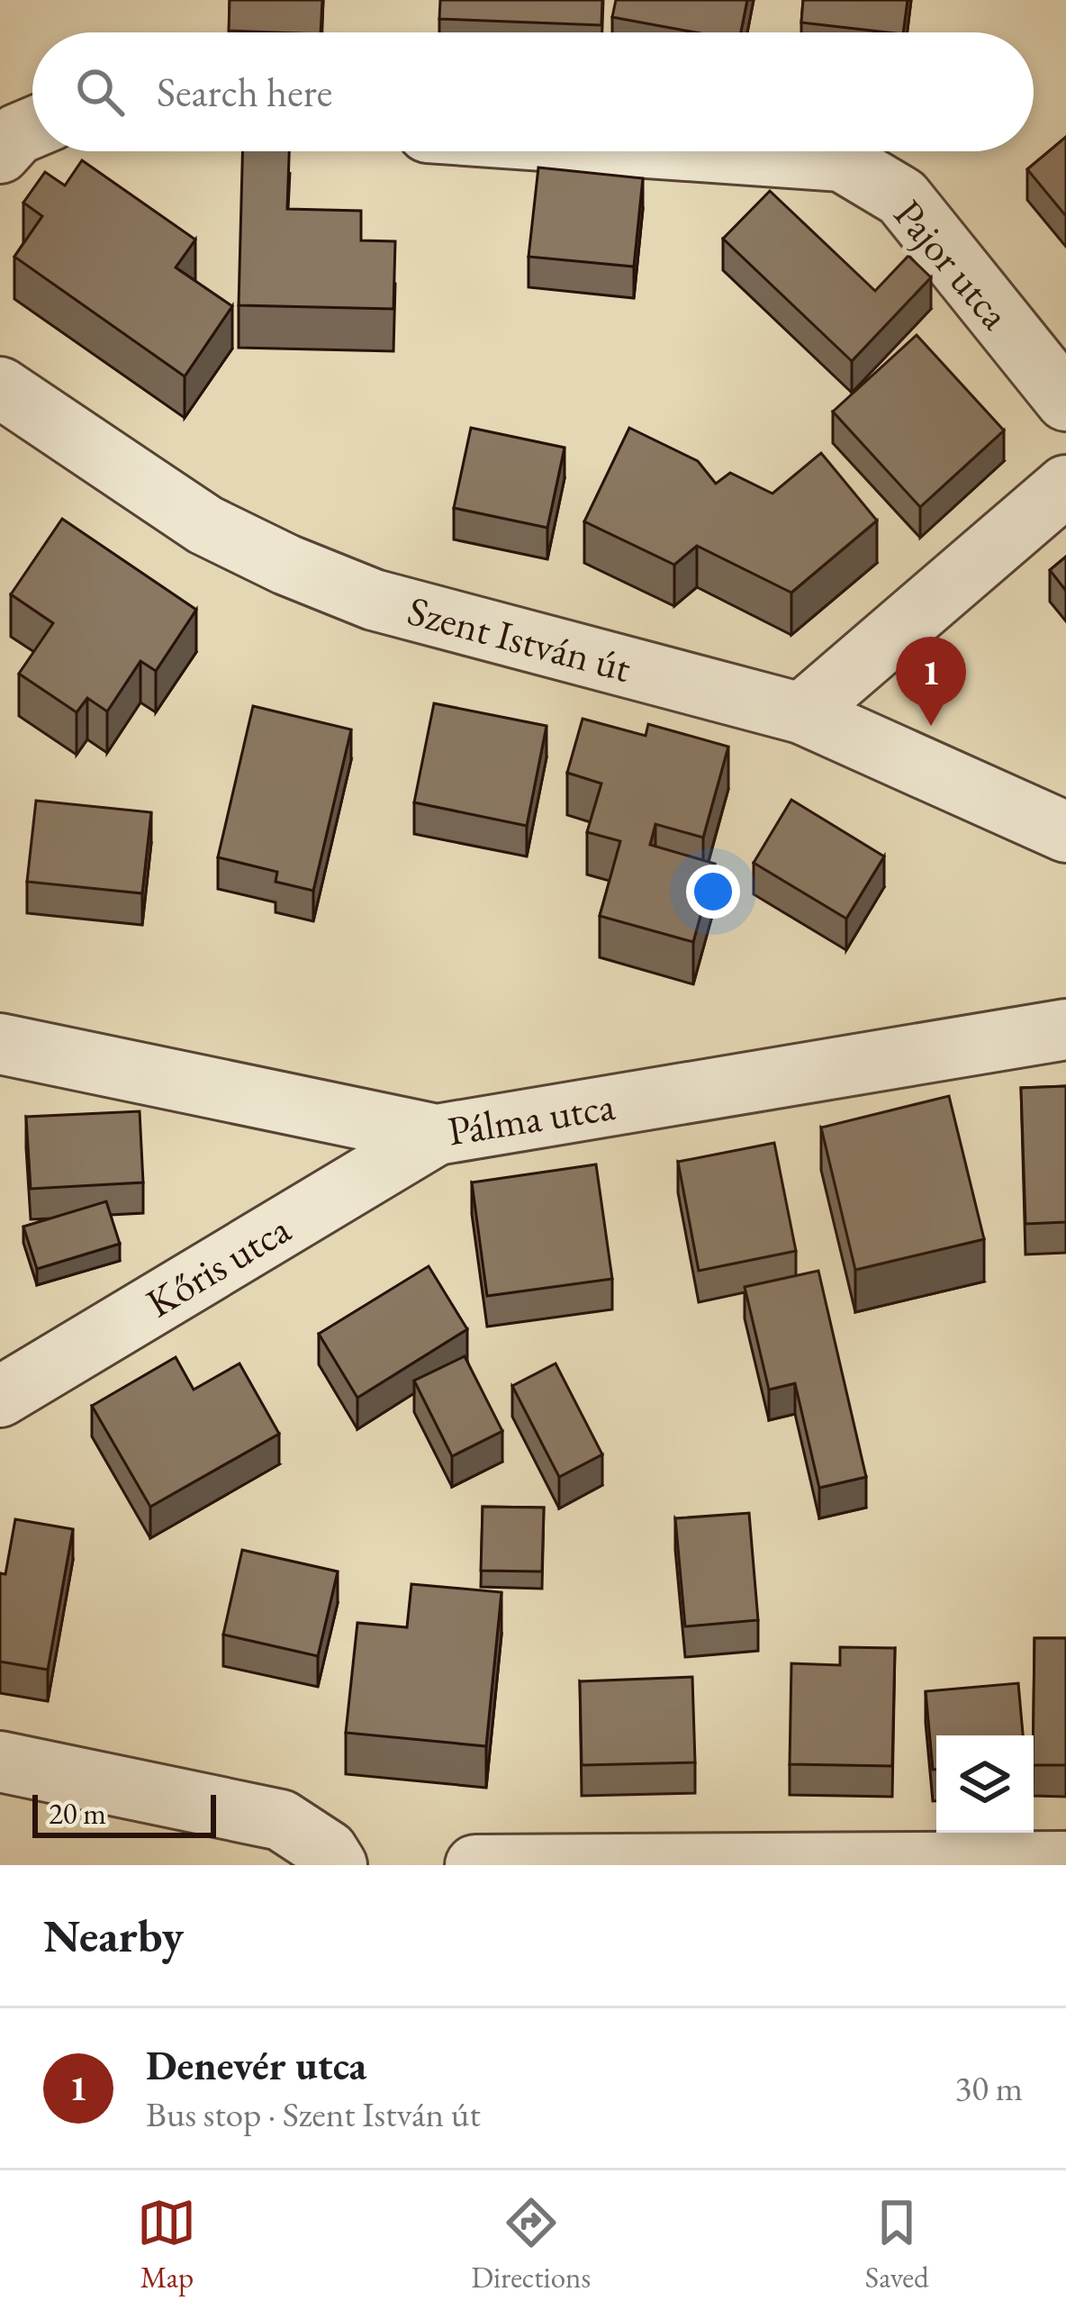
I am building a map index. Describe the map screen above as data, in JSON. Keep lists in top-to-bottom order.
{
  "streets": {
    "street": [
      "Pajor utca",
      "Szent István út",
      "Pálma utca",
      "Kőris utca"
    ]
  },
  "crossings": [
    ["Pálma utca", "Kőris utca"]
  ],
  "scale_bar": "20 m",
  "page": {
    "search": "Search here",
    "pins": "1",
    "scale": "20 m",
    "heading": "Nearby",
    "list": [
      {
        "mark": "1",
        "name": "Denevér utca",
        "note": "Bus stop · Szent István út",
        "value": "30 m"
      }
    ],
    "nav": ["Map", "Directions", "Saved"]
  }
}
